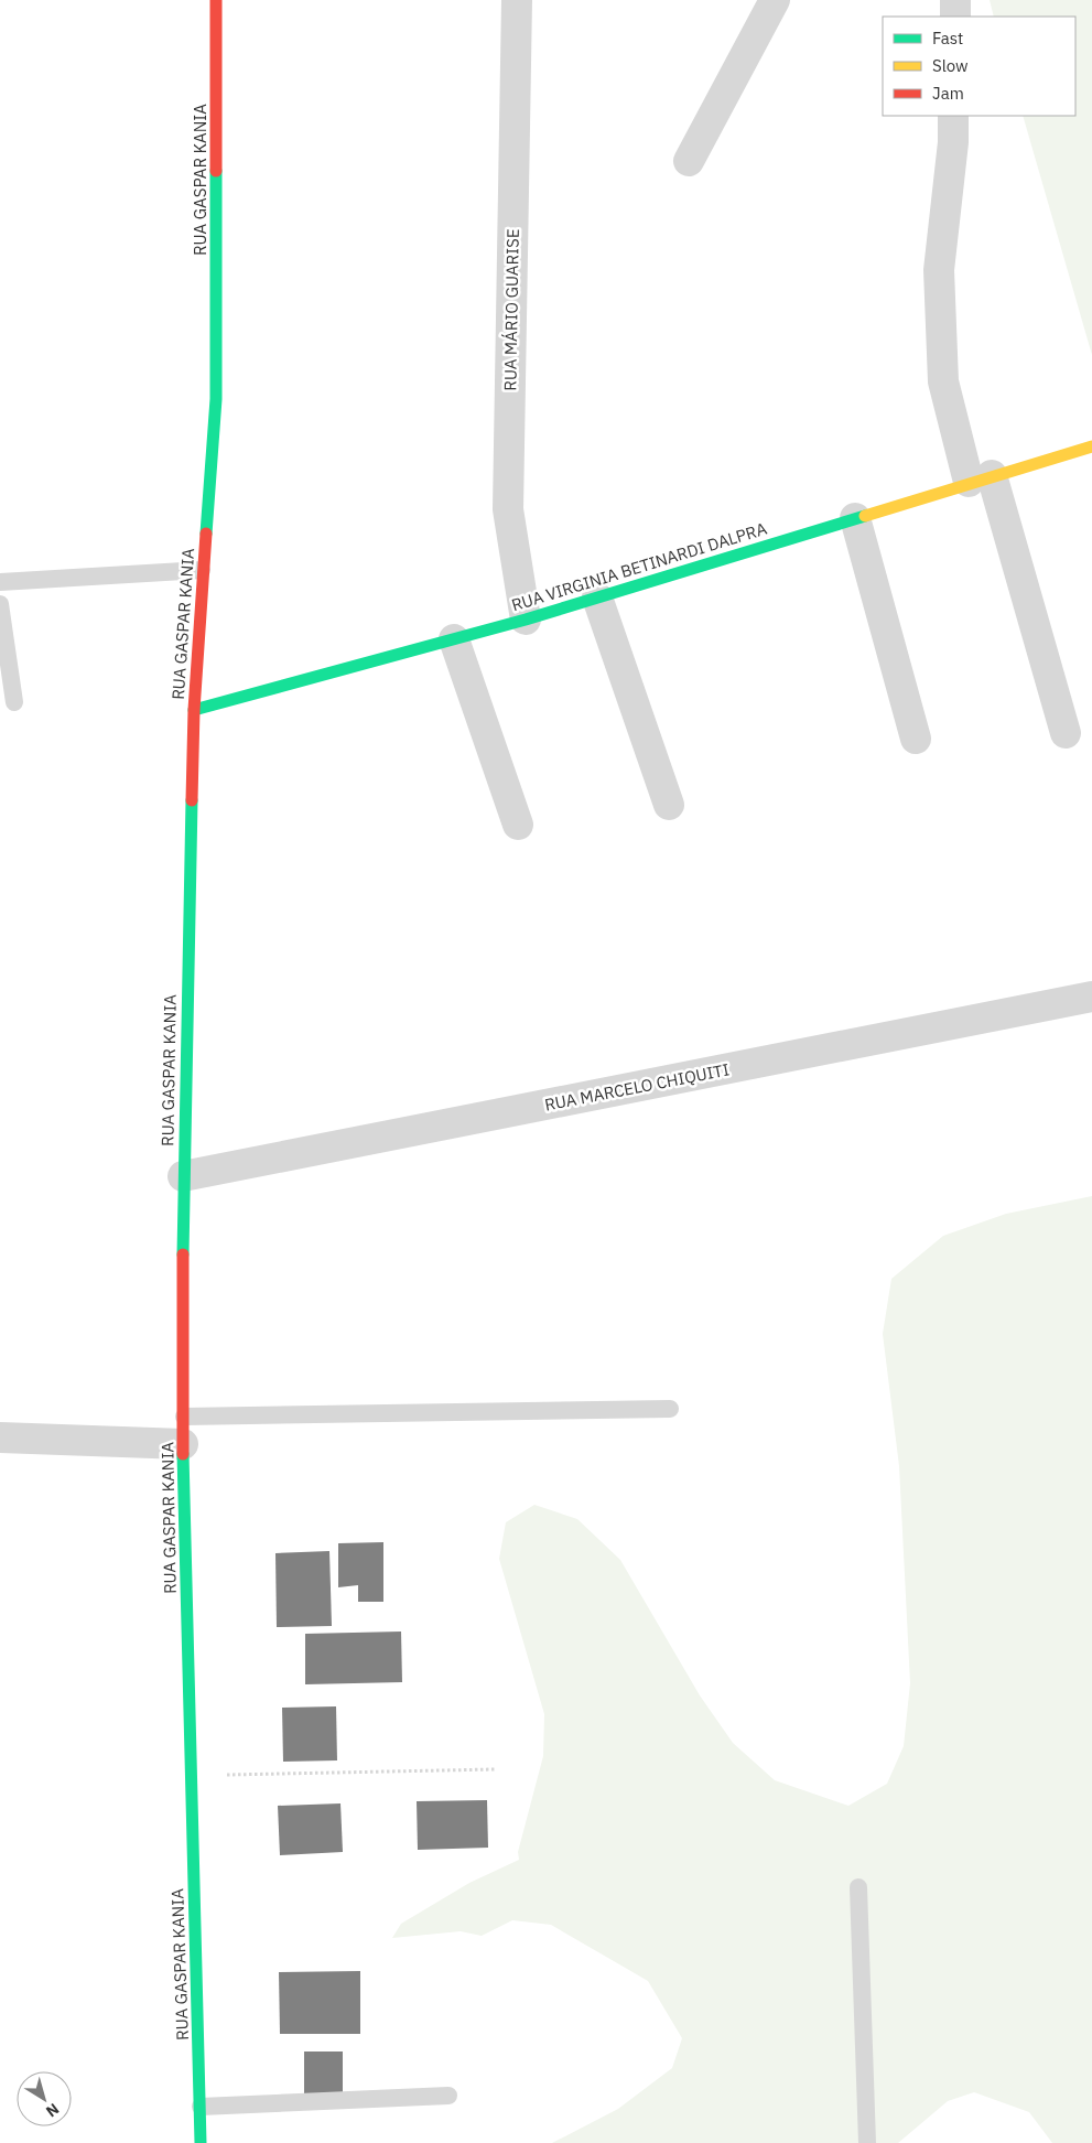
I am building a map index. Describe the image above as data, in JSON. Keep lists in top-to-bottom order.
{
  "streets": {
    "street": [
      "RUA GASPAR KANIA",
      "RUA MÁRIO GUARISE",
      "RUA VIRGINIA BETINARDI DALPRA",
      "RUA MARCELO CHIQUITI"
    ]
  },
  "crossings": [
    ["RUA GASPAR KANIA", "RUA VIRGINIA BETINARDI DALPRA"],
    ["RUA GASPAR KANIA", "RUA MARCELO CHIQUITI"],
    ["RUA MÁRIO GUARISE", "RUA VIRGINIA BETINARDI DALPRA"]
  ],
  "legend": ["Fast", "Slow", "Jam"],
  "north": "bottom right"
}
